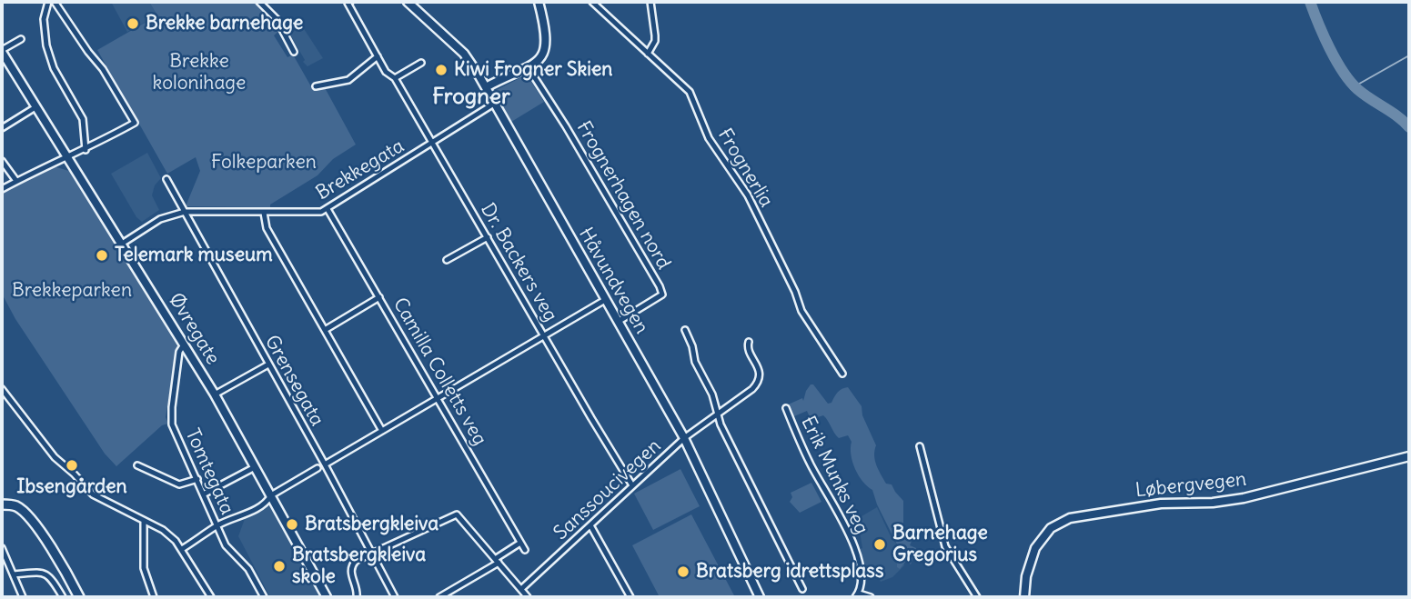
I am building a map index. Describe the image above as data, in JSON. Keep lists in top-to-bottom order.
{
  "streets": {
    "street": [
      "Frognerlia",
      "Brekkegata",
      "Frognerhagen nord",
      "Dr. Backers veg",
      "Håvundvegen",
      "Øvregate",
      "Camilla Colletts veg",
      "Grensegata",
      "Tomtegata",
      "Erik Munks veg",
      "Løbergvegen",
      "Sanssoucivegen"
    ]
  },
  "crossings": [
    ["Brekkegata", "Dr. Backers veg"],
    ["Brekkegata", "Håvundvegen"],
    ["Brekkegata", "Øvregate"],
    ["Brekkegata", "Camilla Colletts veg"],
    ["Brekkegata", "Grensegata"],
    ["Frognerhagen nord", "Håvundvegen"],
    ["Dr. Backers veg", "Sanssoucivegen"],
    ["Håvundvegen", "Sanssoucivegen"],
    ["Øvregate", "Tomtegata"]
  ],
  "districts": ["Frogner"],
  "parks": ["Brekke kolonihage", "Folkeparken", "Brekkeparken"],
  "places": [
    "Brekke barnehage",
    "Kiwi Frogner Skien",
    "Telemark museum",
    "Ibsengården",
    "Bratsbergkleiva",
    "Barnehage Gregorius",
    "Bratsbergkleiva skole",
    "Bratsberg idrettsplass"
  ]
}
